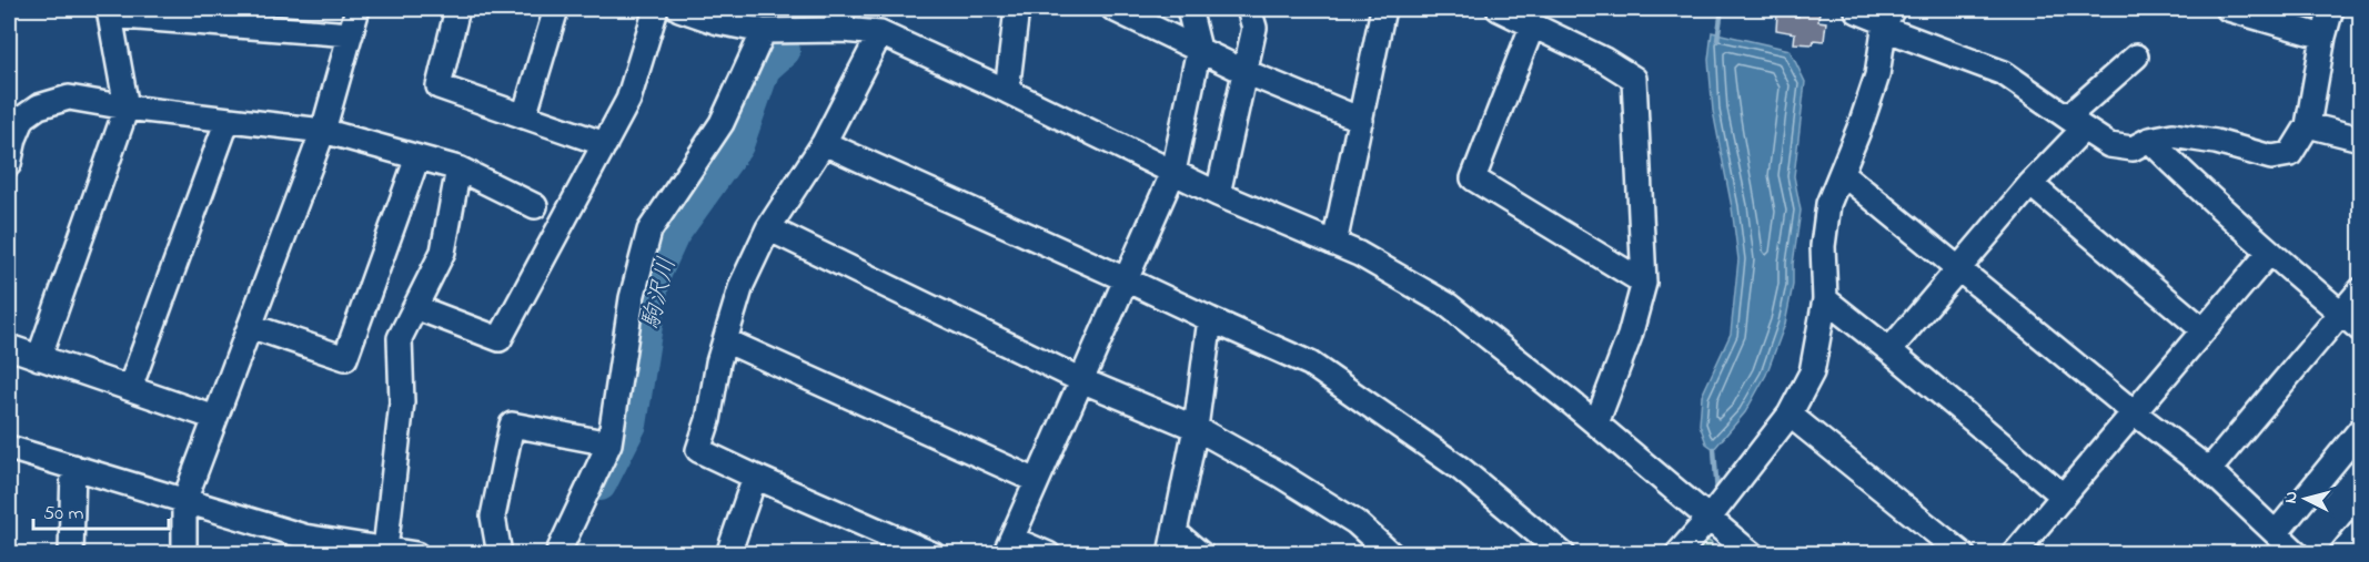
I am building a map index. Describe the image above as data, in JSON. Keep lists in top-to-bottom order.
{
  "water": ["駒沢川"],
  "scale_bar": "50 m",
  "north": "left"
}
